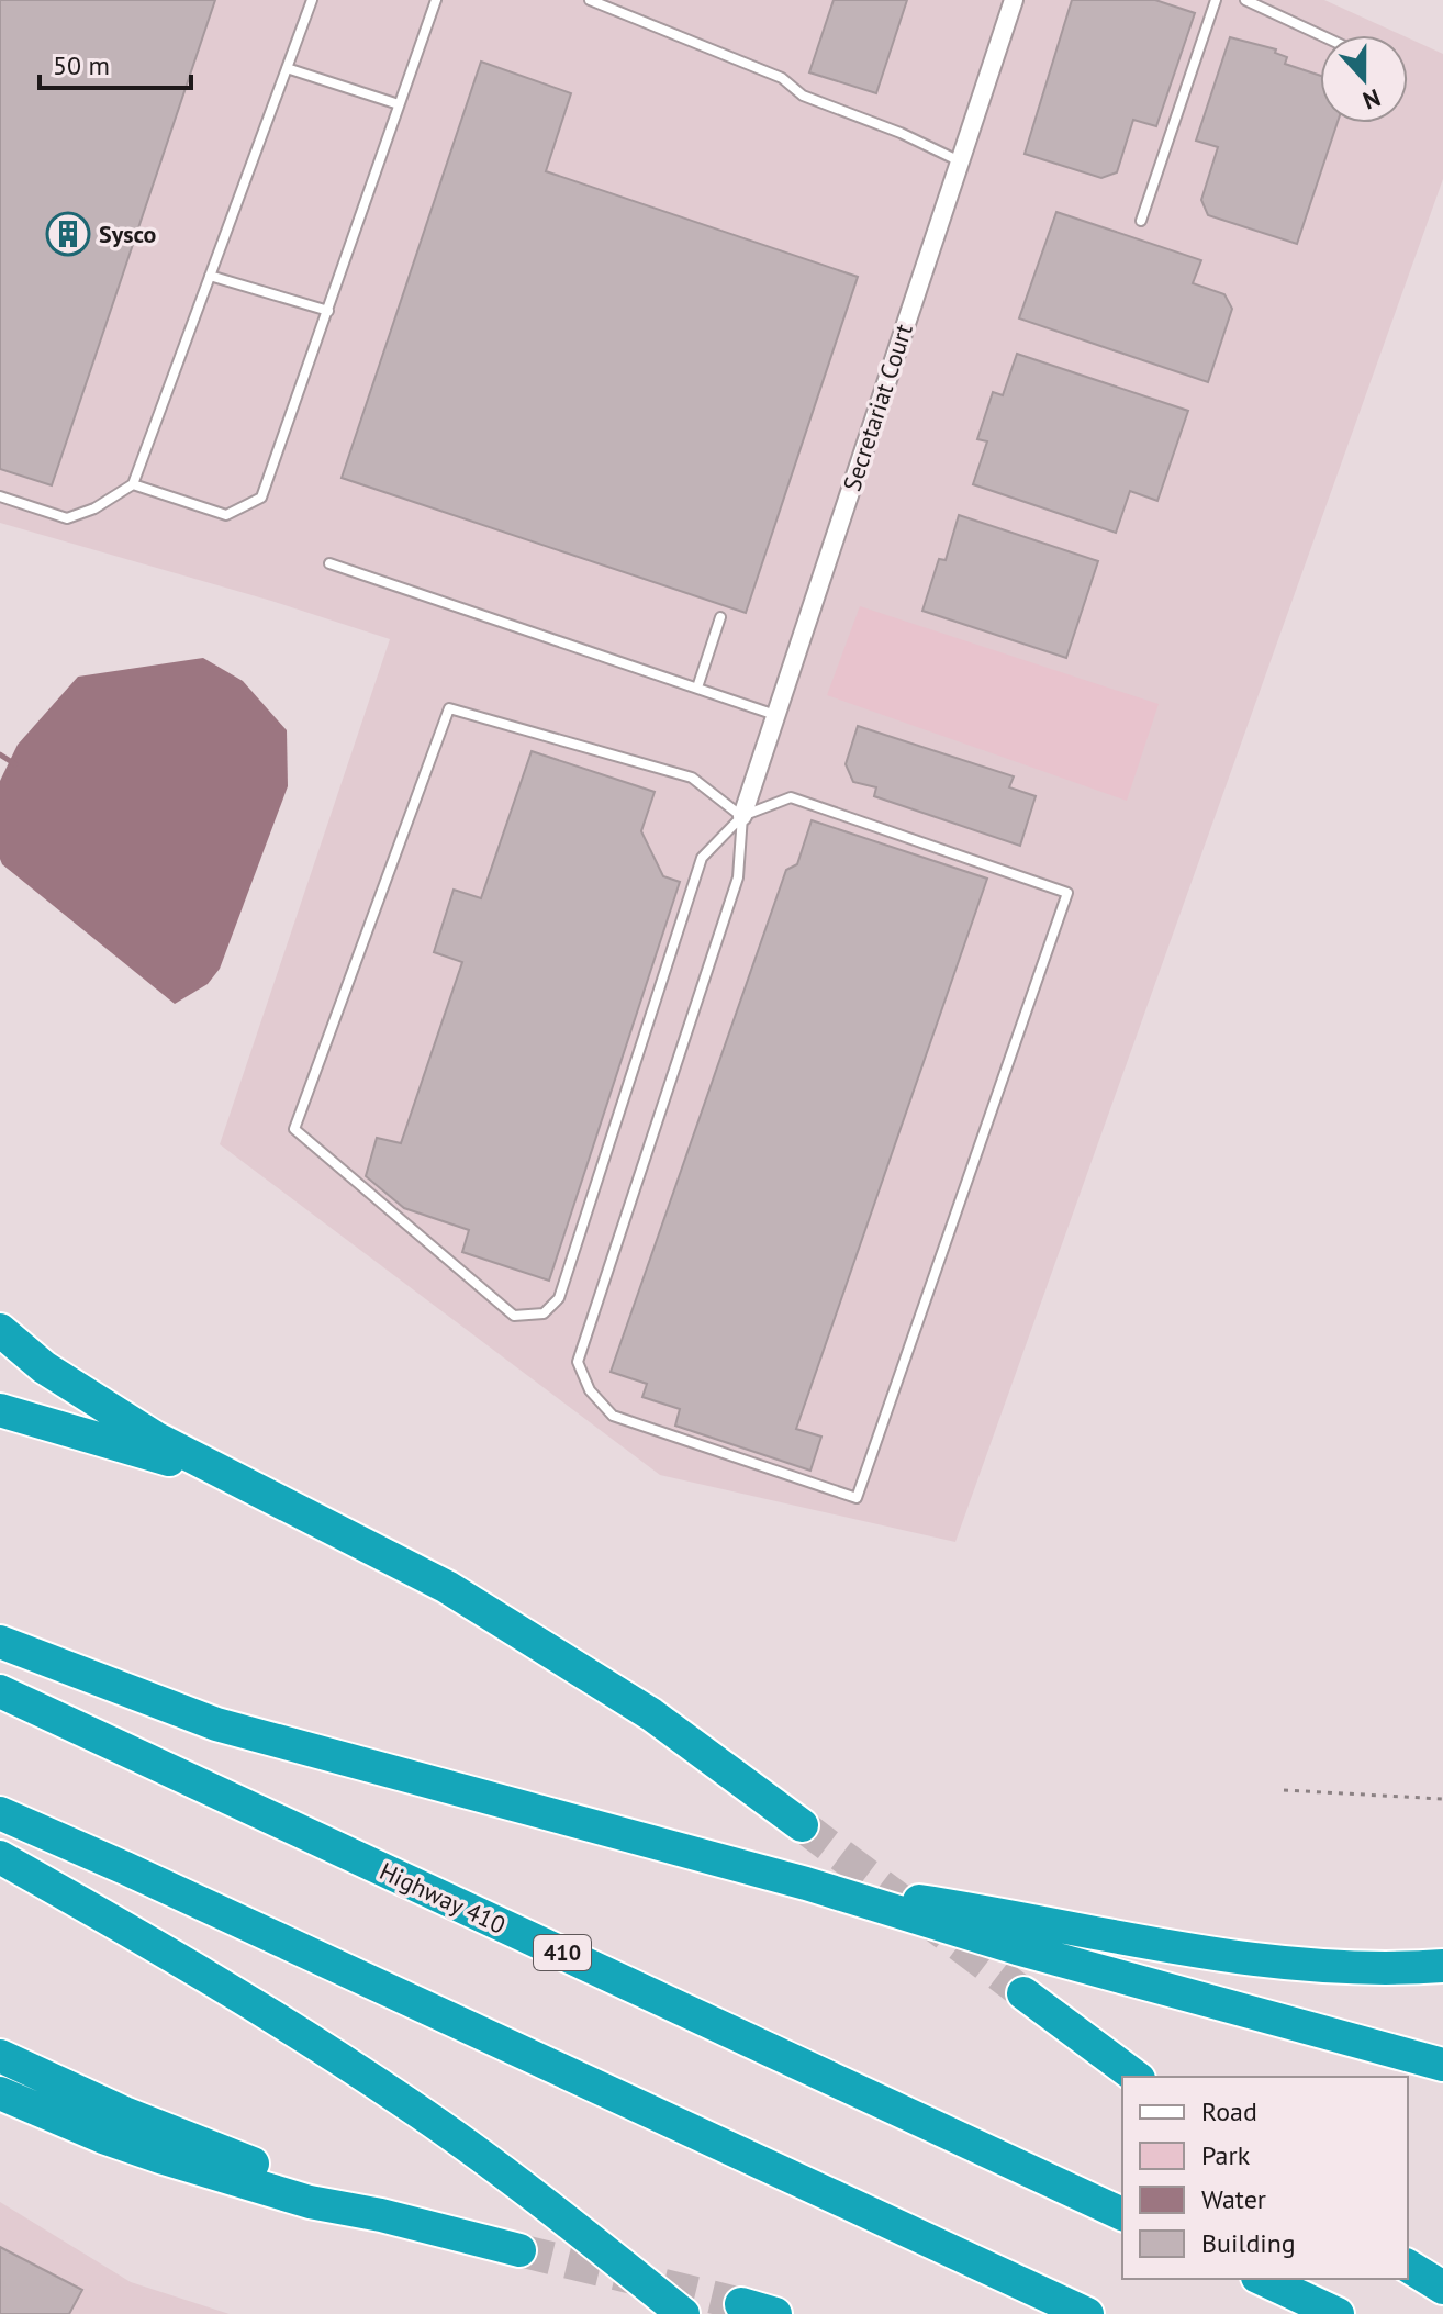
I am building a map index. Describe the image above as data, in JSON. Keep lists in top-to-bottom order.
{
  "streets": {
    "highway": ["Highway 410", "410"],
    "street": ["Secretariat Court"]
  },
  "places": {
    "building": ["Sysco"]
  },
  "legend": [
    "Road",
    "Park",
    "Water",
    "Building"
  ],
  "scale_bar": "50 m",
  "north": "bottom"
}
